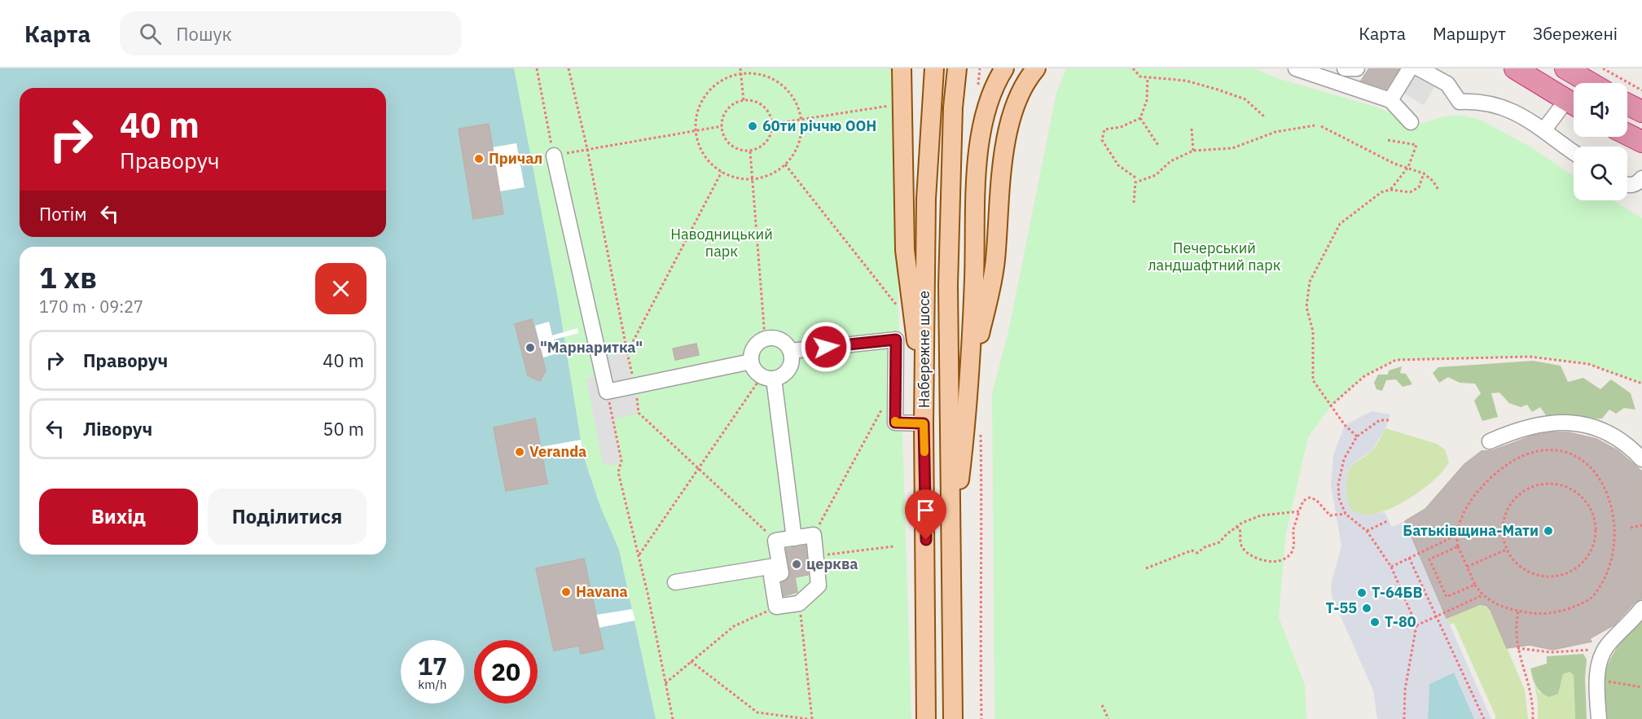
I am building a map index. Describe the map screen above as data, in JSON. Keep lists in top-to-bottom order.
{
  "streets": {
    "main road": ["Набережне шосе"]
  },
  "parks": ["Наводницький парк", "Печерський ландшафтний парк"],
  "places": [
    "60ти річчю ООН",
    "Причал",
    "\"Марнаритка\"",
    "Veranda",
    "Батьківщина-Мати",
    "церква",
    "Havana",
    "Т-64БВ",
    "Т-55",
    "Т-80"
  ],
  "page": {
    "header": "Карта",
    "search": "Пошук",
    "nav": ["Карта", "Маршрут", "Збережені"],
    "turn": ["40 m", "Праворуч"],
    "then": "Потім",
    "heading": ["1 хв", "170 m · 09:27"],
    "list": [
      {
        "name": "Праворуч",
        "value": "40 m"
      },
      {
        "name": "Ліворуч",
        "value": "50 m"
      }
    ],
    "buttons": ["Вихід", "Поділитися"],
    "speed": "17 km/h",
    "limit": "20"
  }
}
